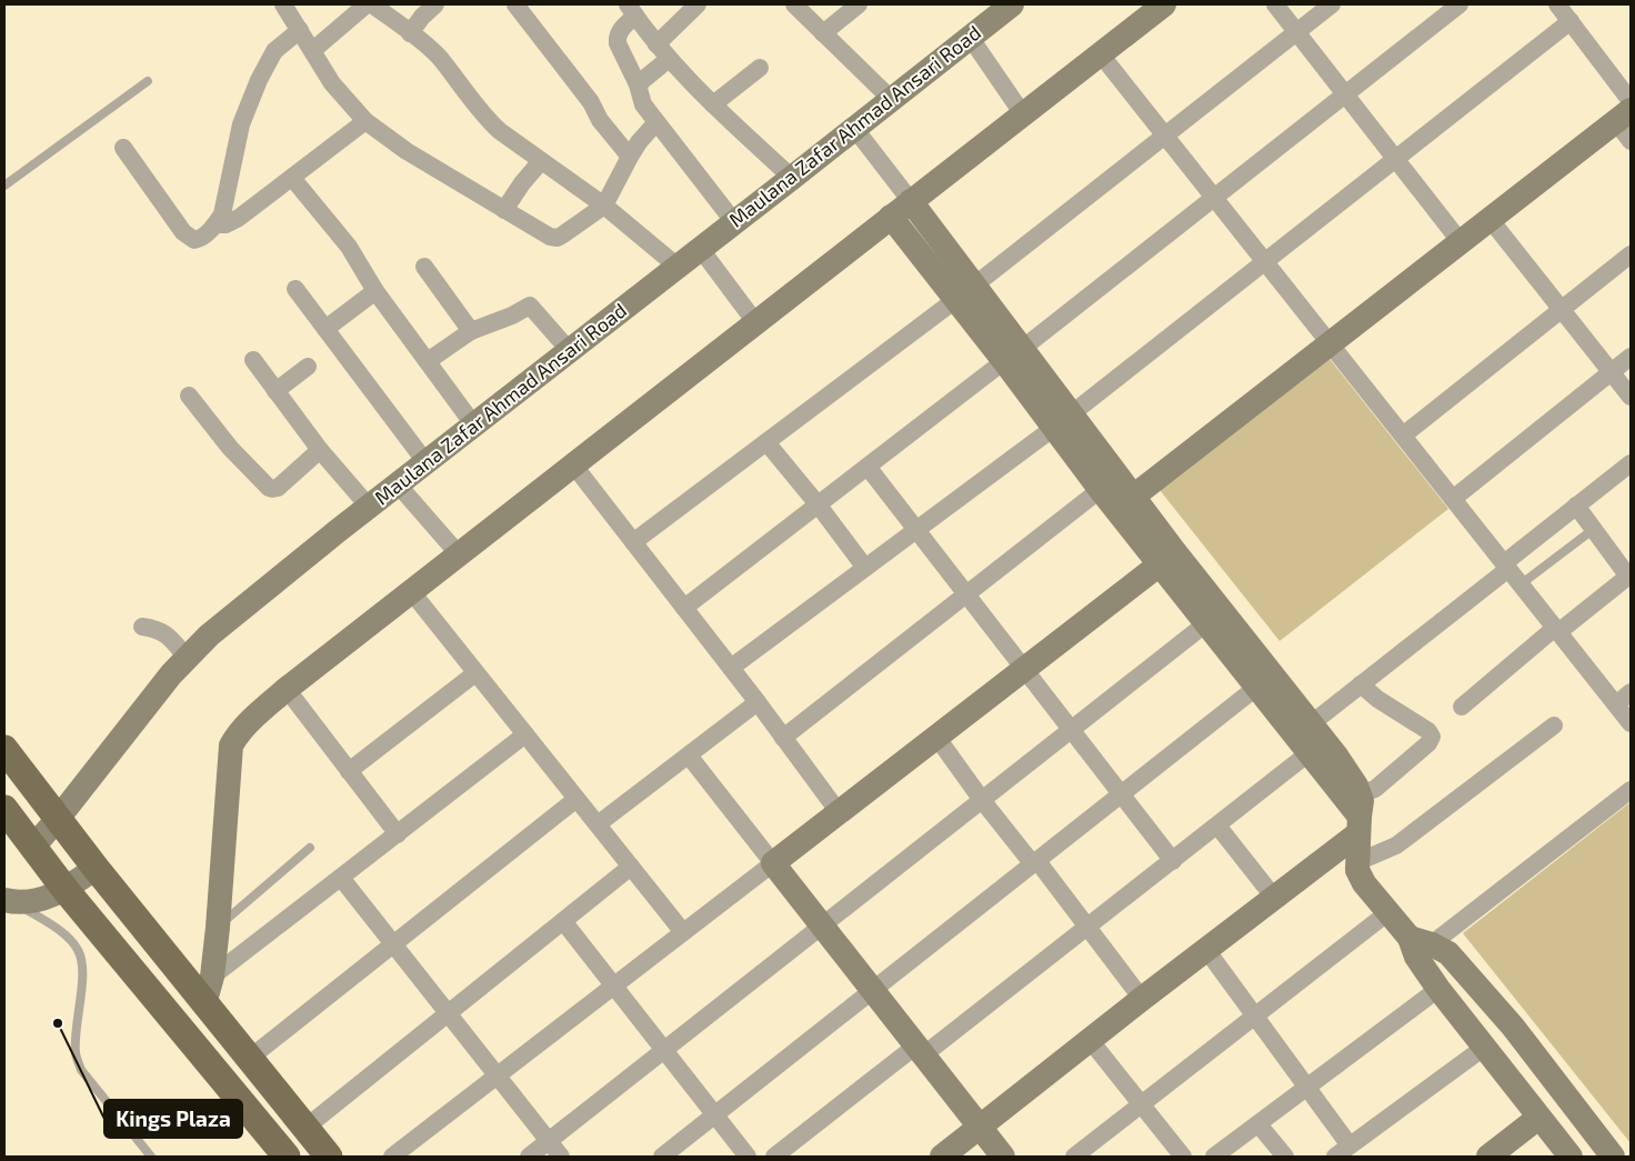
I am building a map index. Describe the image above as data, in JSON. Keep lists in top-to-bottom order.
{
  "streets": {
    "street": ["Maulana Zafar Ahmad Ansari Road"]
  },
  "places": ["Kings Plaza"]
}
